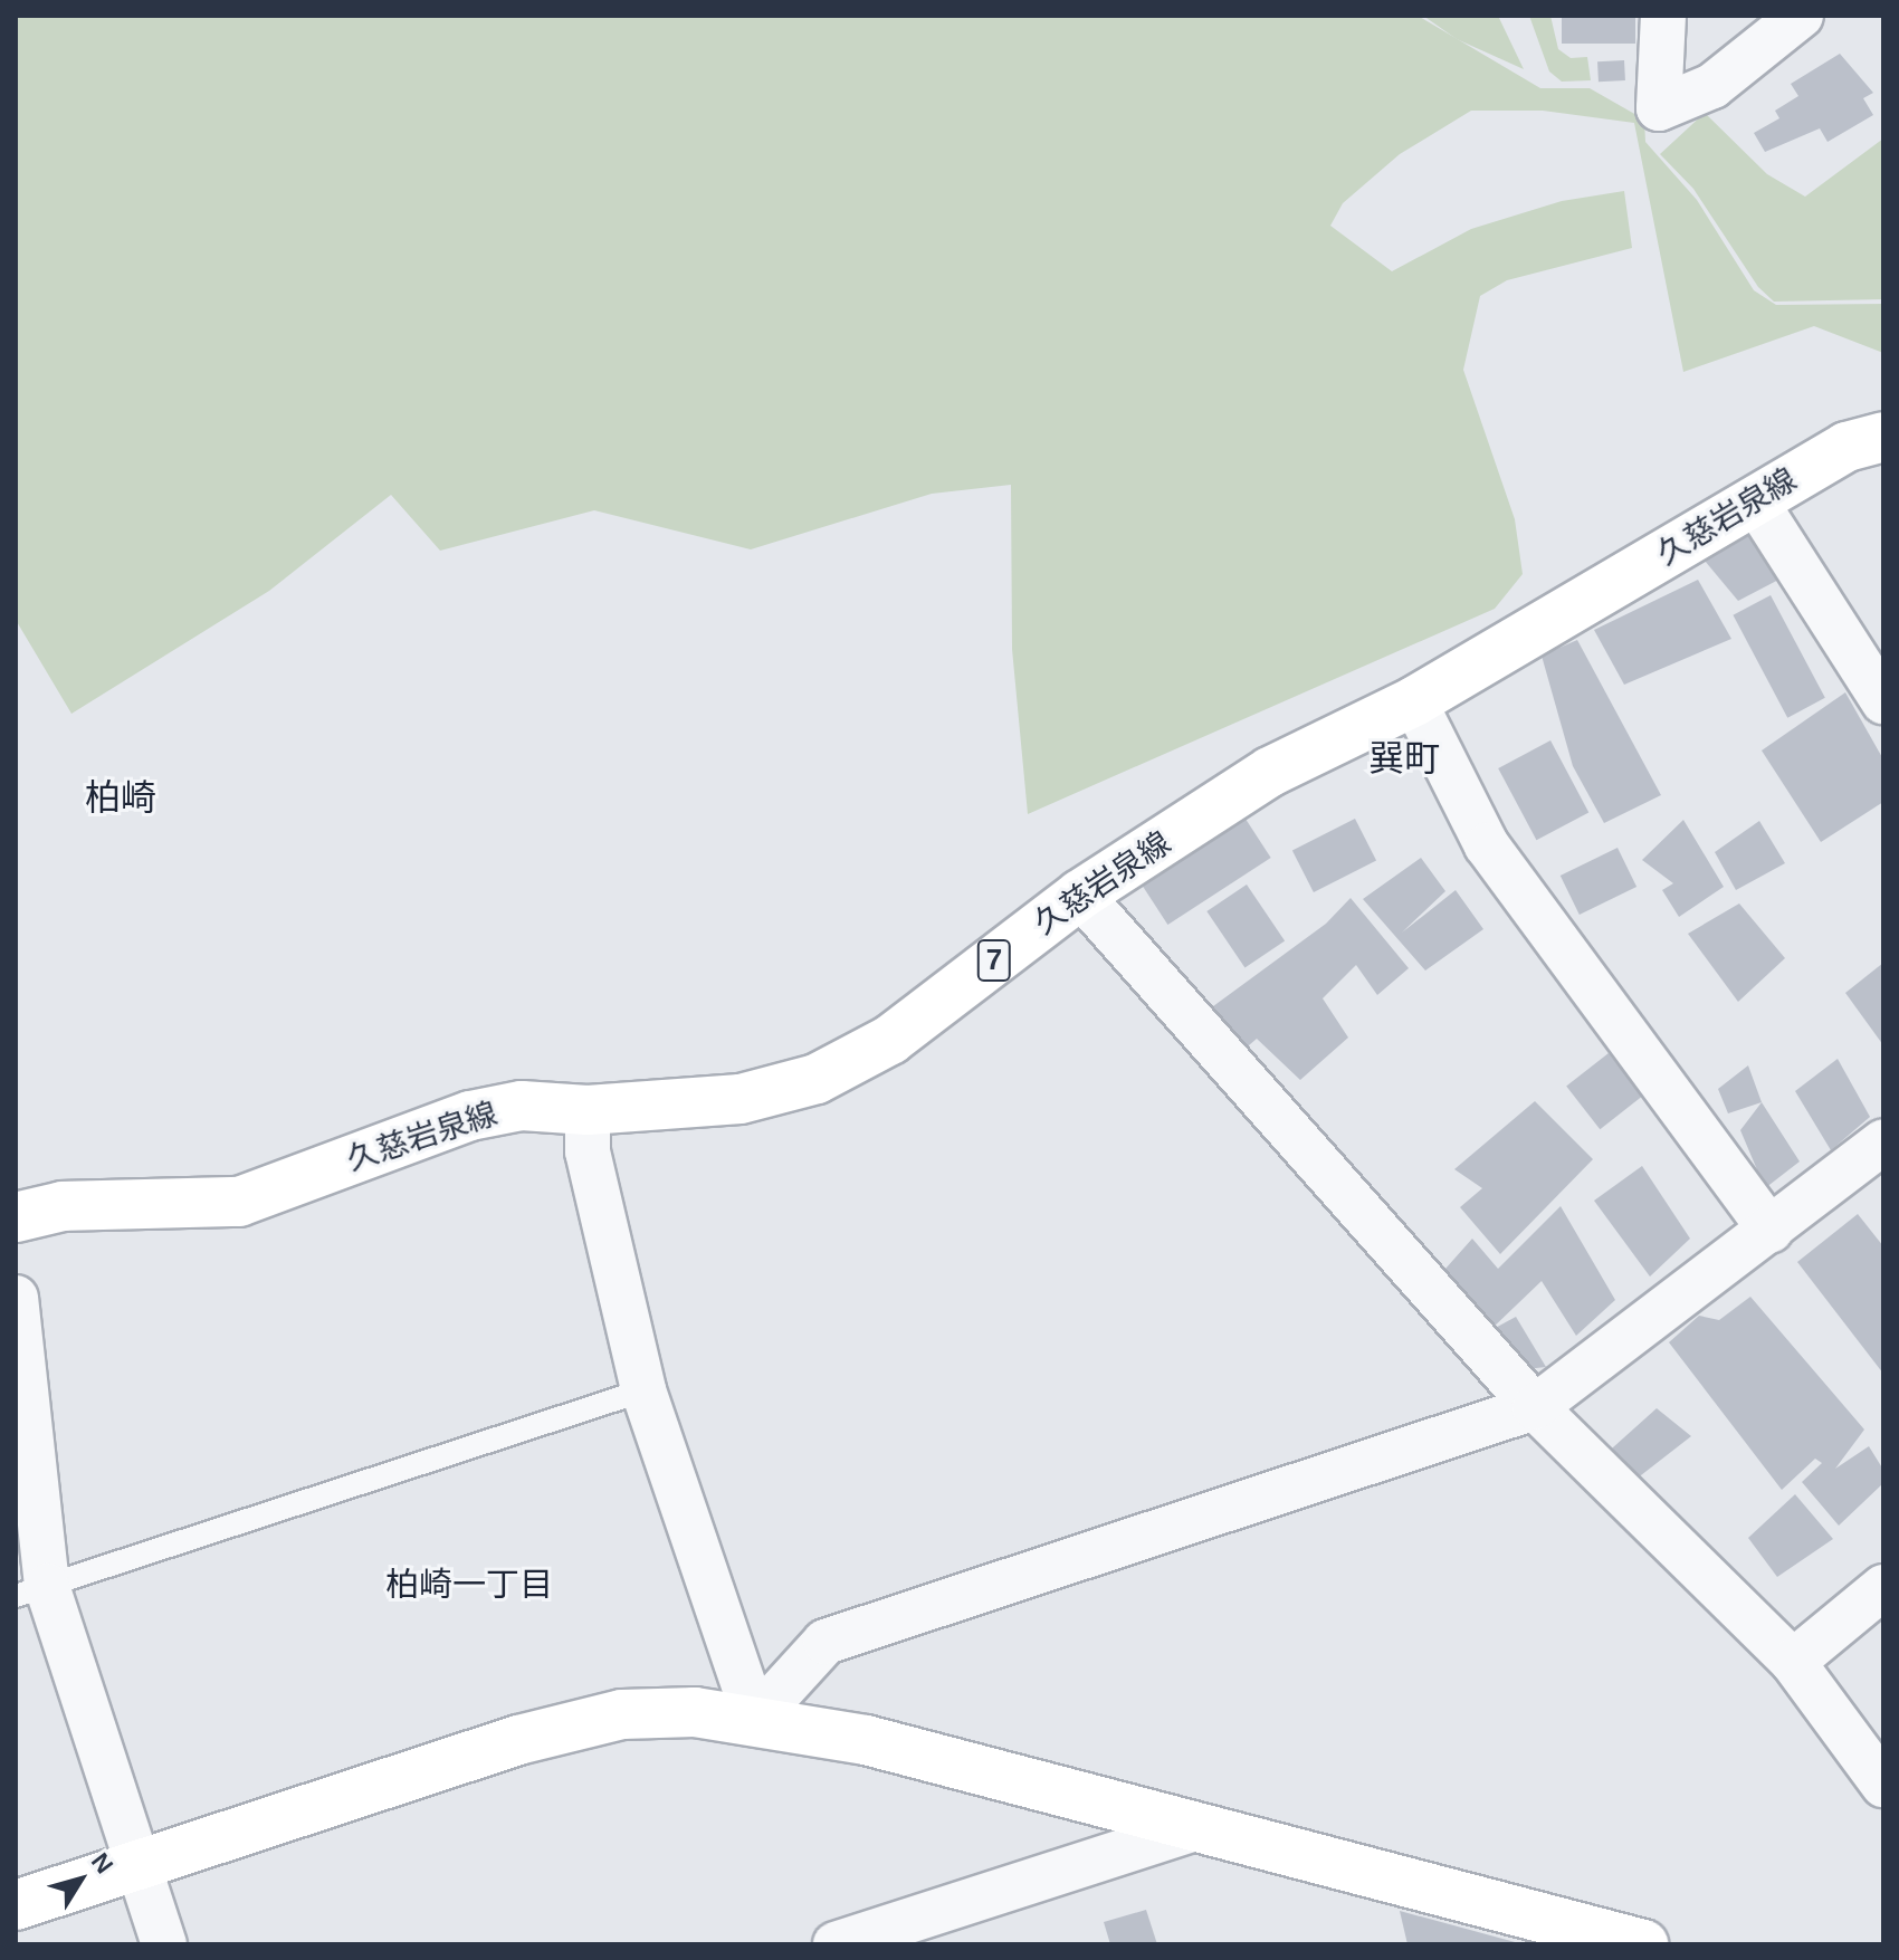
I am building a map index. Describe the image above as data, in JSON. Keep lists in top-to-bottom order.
{
  "streets": {
    "main road": ["久慈岩泉線", "7"]
  },
  "districts": ["巽町", "柏崎", "柏崎一丁目"],
  "north": "top right"
}
